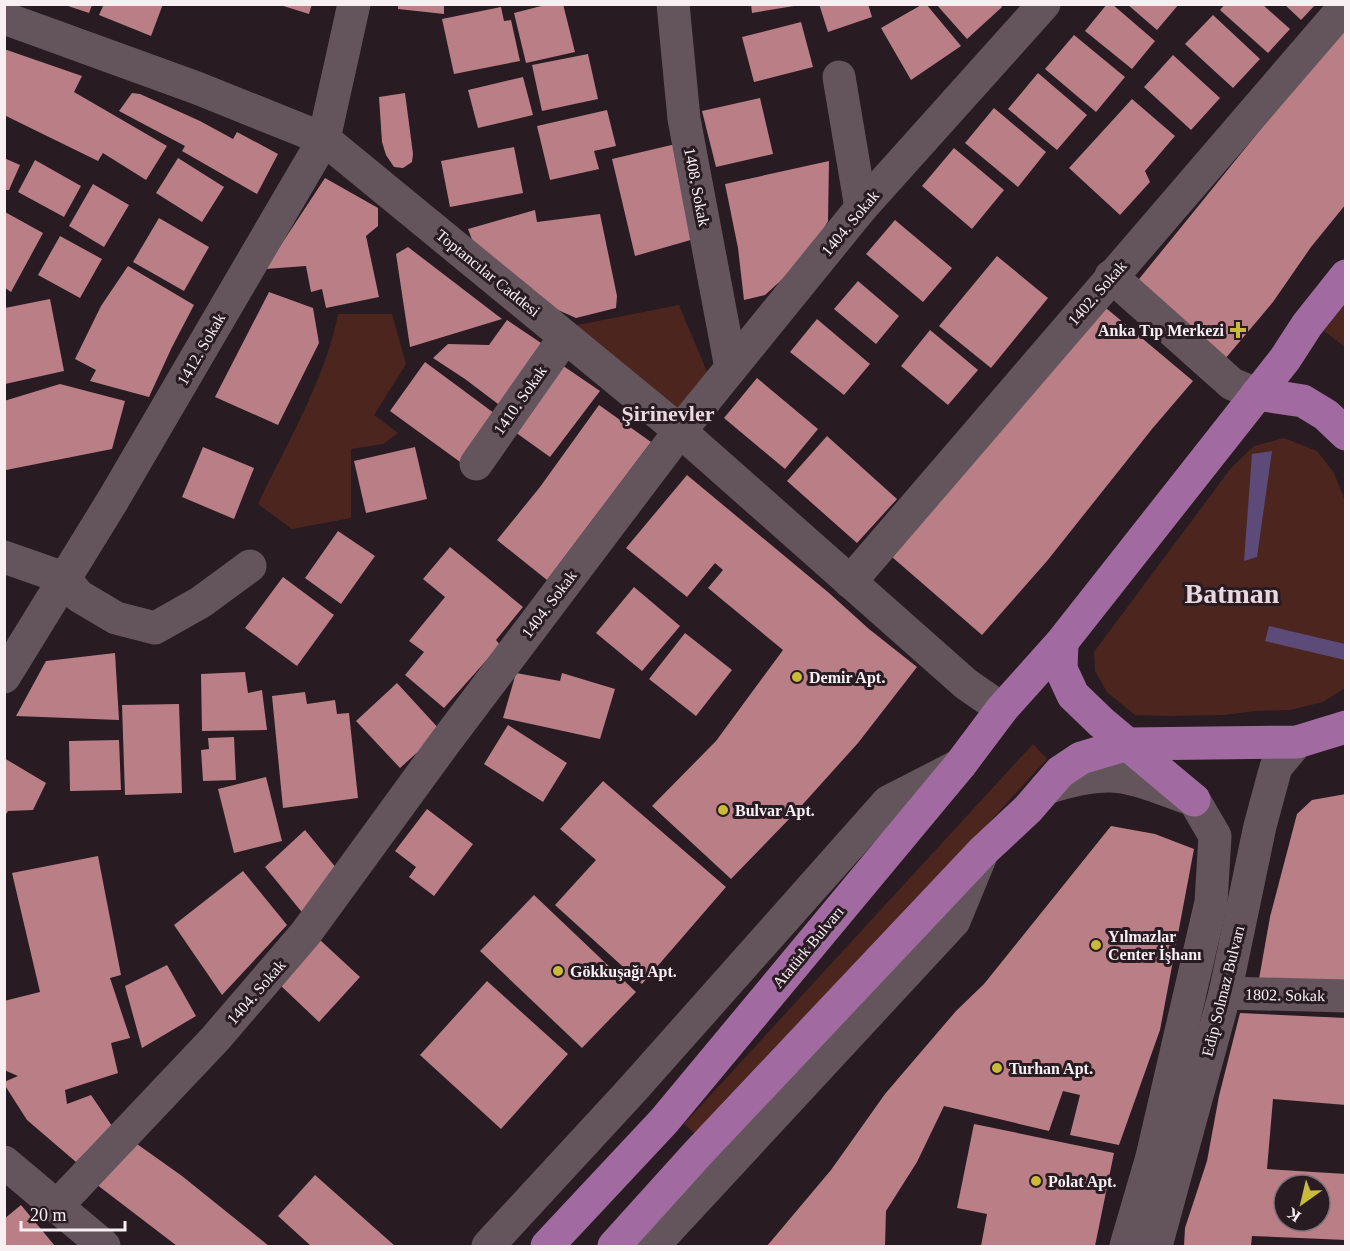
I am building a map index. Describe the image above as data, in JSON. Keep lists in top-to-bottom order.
{
  "streets": {
    "main road": ["Atatürk Bulvarı"],
    "street": [
      "1408. Sokak",
      "1404. Sokak",
      "Toptancılar Caddesi",
      "1402. Sokak",
      "1412. Sokak",
      "1410. Sokak",
      "Edip Solmaz Bulvarı",
      "1802. Sokak"
    ]
  },
  "crossings": [
    ["1408. Sokak", "1404. Sokak"],
    ["1404. Sokak", "Toptancılar Caddesi"],
    ["Toptancılar Caddesi", "1402. Sokak"],
    ["Toptancılar Caddesi", "1412. Sokak"],
    ["Toptancılar Caddesi", "1410. Sokak"],
    ["Toptancılar Caddesi", "Atatürk Bulvarı"],
    ["Edip Solmaz Bulvarı", "1802. Sokak"]
  ],
  "districts": ["Şirinevler", "Batman"],
  "places": {
    "health": ["Anka Tıp Merkezi"],
    "other": [
      "Demir Apt.",
      "Bulvar Apt.",
      "Yılmazlar Center İşhanı",
      "Gökkuşağı Apt.",
      "Turhan Apt.",
      "Polat Apt."
    ]
  },
  "scale_bar": "20 m",
  "north": "bottom left"
}
